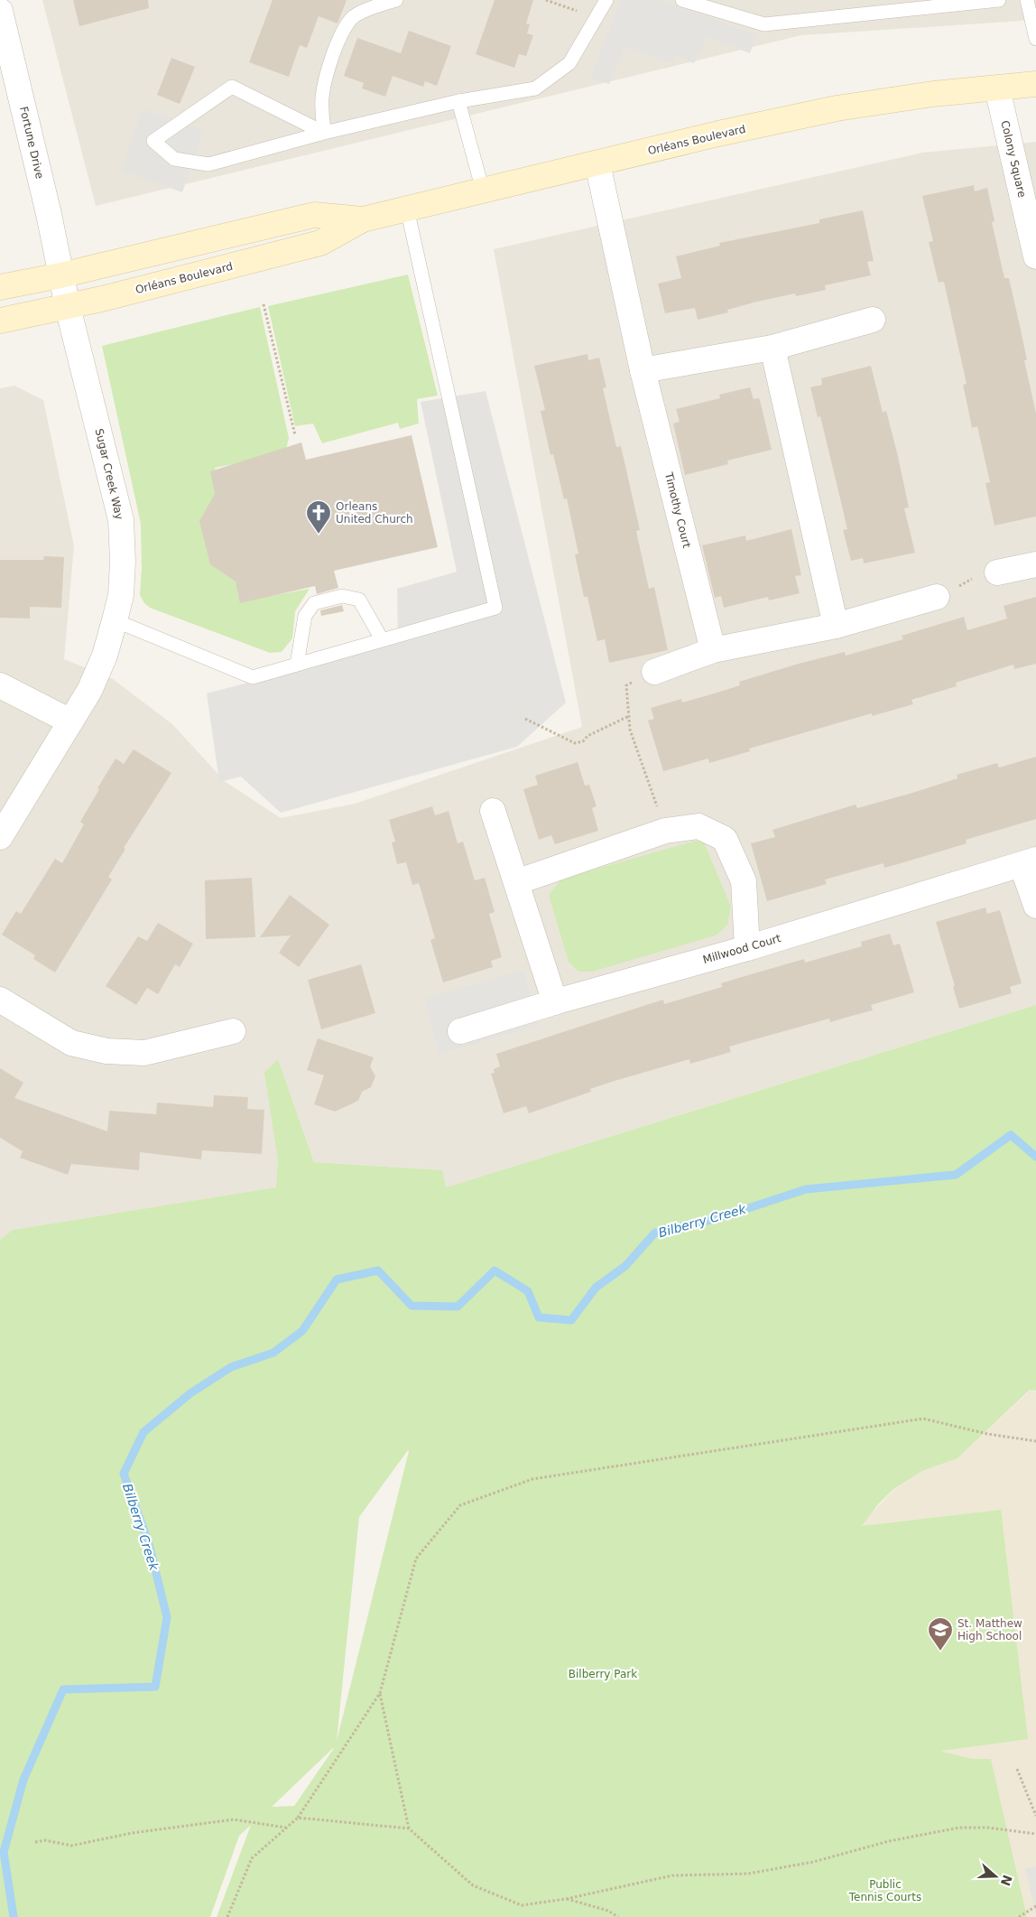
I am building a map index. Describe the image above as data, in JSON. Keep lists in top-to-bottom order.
{
  "streets": {
    "main road": ["Orléans Boulevard"],
    "street": [
      "Fortune Drive",
      "Colony Square",
      "Sugar Creek Way",
      "Timothy Court",
      "Millwood Court"
    ]
  },
  "crossings": [
    ["Orléans Boulevard", "Fortune Drive"],
    ["Orléans Boulevard", "Colony Square"],
    ["Orléans Boulevard", "Sugar Creek Way"],
    ["Orléans Boulevard", "Timothy Court"],
    ["Fortune Drive", "Sugar Creek Way"]
  ],
  "water": ["Bilberry Creek"],
  "parks": ["Bilberry Park", "Public Tennis Courts"],
  "places": {
    "church": ["Orleans United Church"],
    "school or university": ["St. Matthew High School"]
  },
  "north": "right"
}
